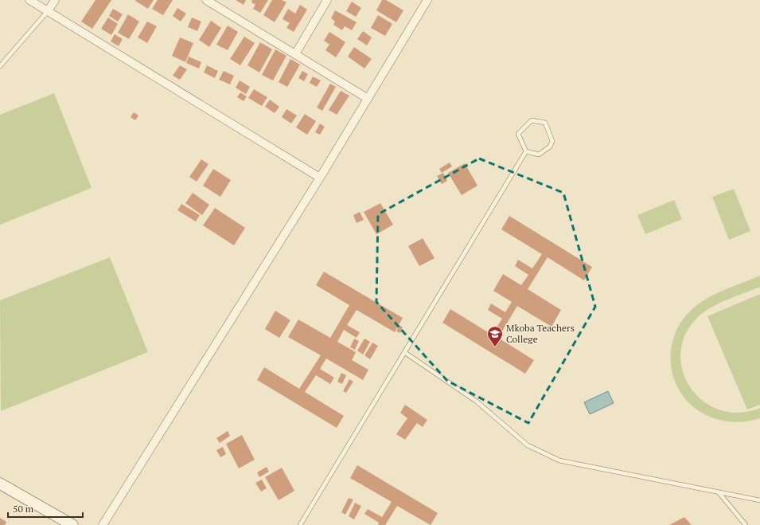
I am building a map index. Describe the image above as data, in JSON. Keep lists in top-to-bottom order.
{
  "places": {
    "school or university": ["Mkoba Teachers College"]
  },
  "scale_bar": "50 m"
}
